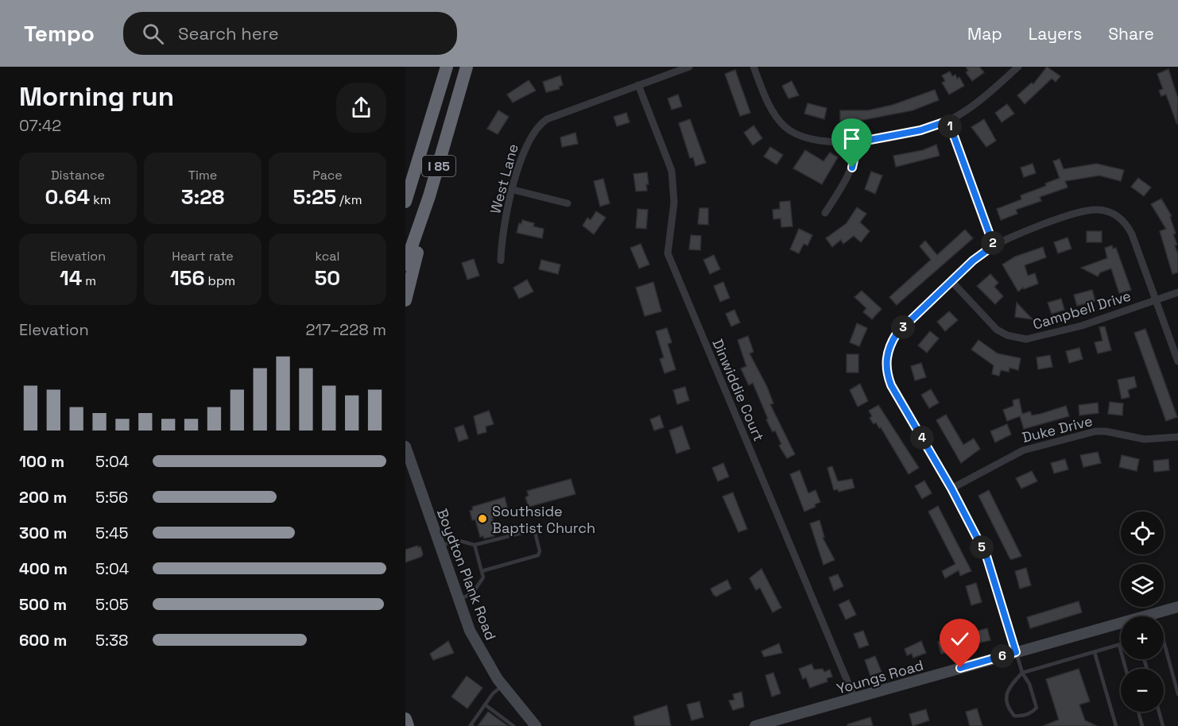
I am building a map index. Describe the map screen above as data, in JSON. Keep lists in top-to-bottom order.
{
  "streets": {
    "highway": ["I 85"],
    "street": [
      "West Lane",
      "Campbell Drive",
      "Dinwiddie Court",
      "Duke Drive",
      "Boydton Plank Road",
      "Youngs Road"
    ]
  },
  "crossings": [
    ["West Lane", "Dinwiddie Court"],
    ["Dinwiddie Court", "Youngs Road"]
  ],
  "places": ["Southside Baptist Church"],
  "page": {
    "header": "Tempo",
    "search": "Search here",
    "nav": ["Map", "Layers", "Share"],
    "heading": ["Morning run", "07:42"],
    "pins": [
      "1",
      "2",
      "3",
      "4",
      "5",
      "6"
    ],
    "stats": [
      ["Distance", "0.64 km"],
      ["Time", "3:28"],
      ["Pace", "5:25 /km"],
      ["Elevation", "14 m"],
      ["Heart rate", "156 bpm"],
      ["kcal", "50"]
    ],
    "chart": ["Elevation", "217–228 m"],
    "list": [
      {
        "name": "100 m",
        "note": "5:04"
      },
      {
        "name": "200 m",
        "note": "5:56"
      },
      {
        "name": "300 m",
        "note": "5:45"
      },
      {
        "name": "400 m",
        "note": "5:04"
      },
      {
        "name": "500 m",
        "note": "5:05"
      },
      {
        "name": "600 m",
        "note": "5:38"
      }
    ],
    "map_buttons": ["+", "−"]
  }
}
